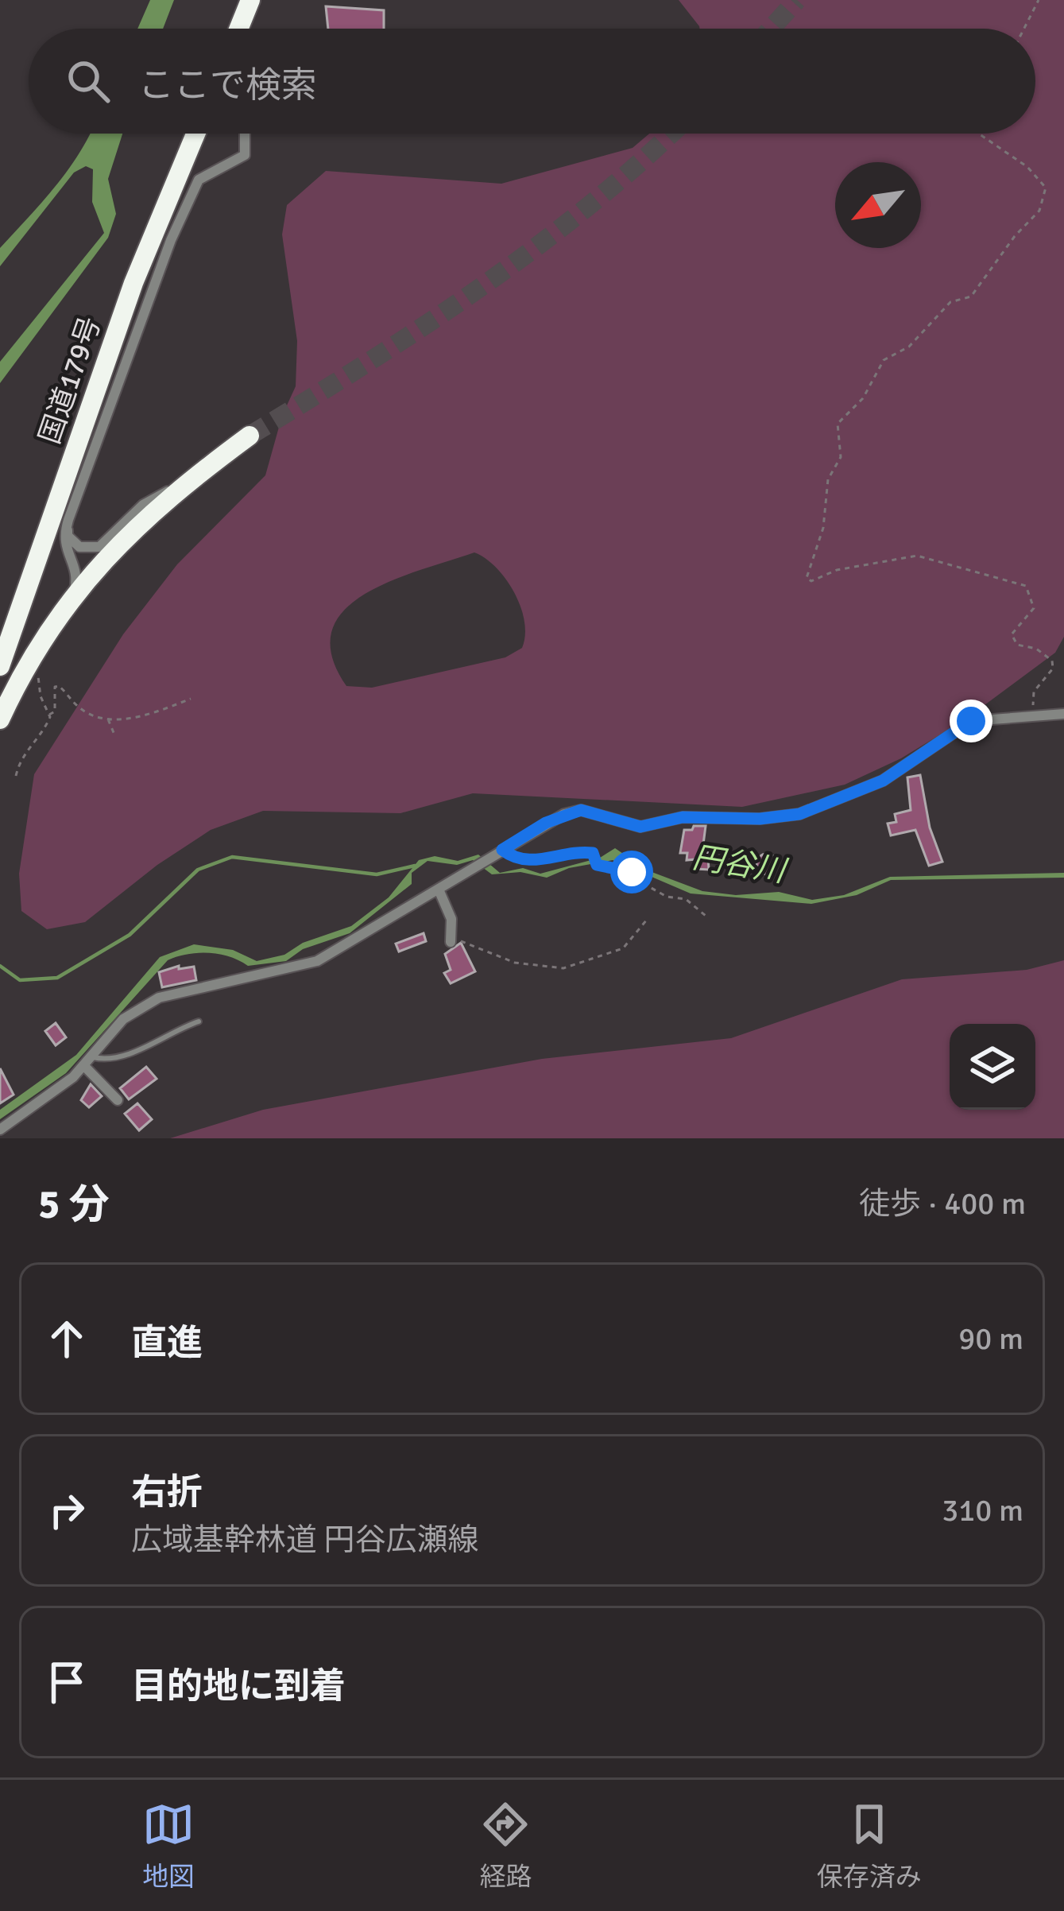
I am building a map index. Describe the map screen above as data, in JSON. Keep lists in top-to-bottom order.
{
  "streets": {
    "highway": ["国道179号"]
  },
  "water": ["円谷川"],
  "north": "bottom left",
  "page": {
    "search": "ここで検索",
    "heading": ["5 分", "徒歩 · 400 m"],
    "list": [
      ["直進", "90 m"],
      ["右折", "広域基幹林道 円谷広瀬線", "310 m"],
      "目的地に到着"
    ],
    "nav": ["地図", "経路", "保存済み"]
  }
}
